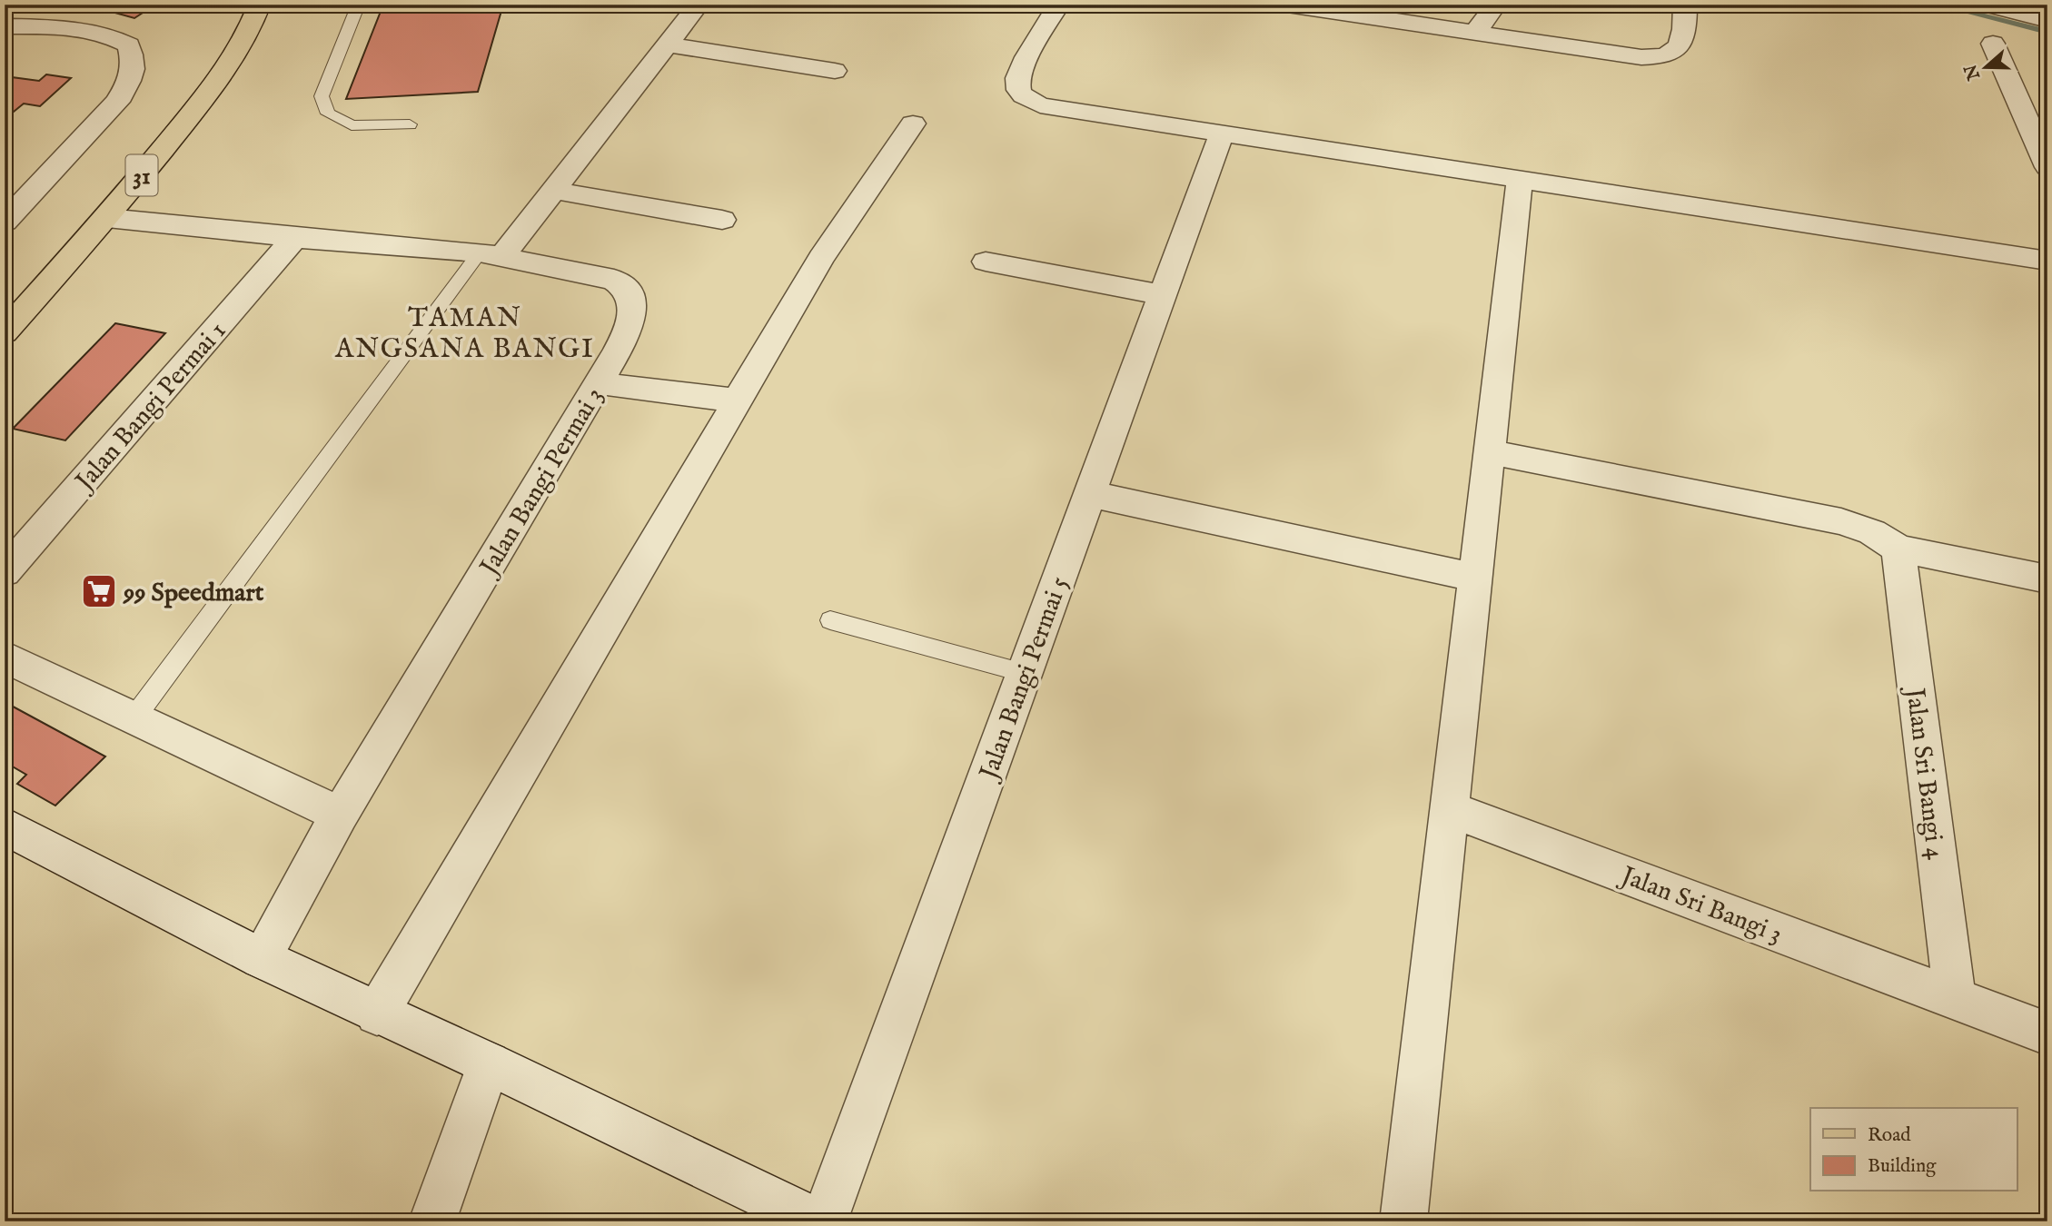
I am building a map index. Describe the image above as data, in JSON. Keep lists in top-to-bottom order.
{
  "streets": {
    "main road": ["31"],
    "street": [
      "Jalan Bangi Permai 1",
      "Jalan Bangi Permai 3",
      "Jalan Bangi Permai 5",
      "Jalan Sri Bangi 4",
      "Jalan Sri Bangi 3"
    ]
  },
  "crossings": [
    ["31", "Jalan Bangi Permai 3"],
    ["Jalan Bangi Permai 1", "Jalan Bangi Permai 3"],
    ["Jalan Sri Bangi 4", "Jalan Sri Bangi 3"]
  ],
  "districts": ["TAMAN ANGSANA BANGI"],
  "places": {
    "supermarket": ["99 Speedmart"]
  },
  "legend": ["Road", "Building"],
  "north": "left"
}
